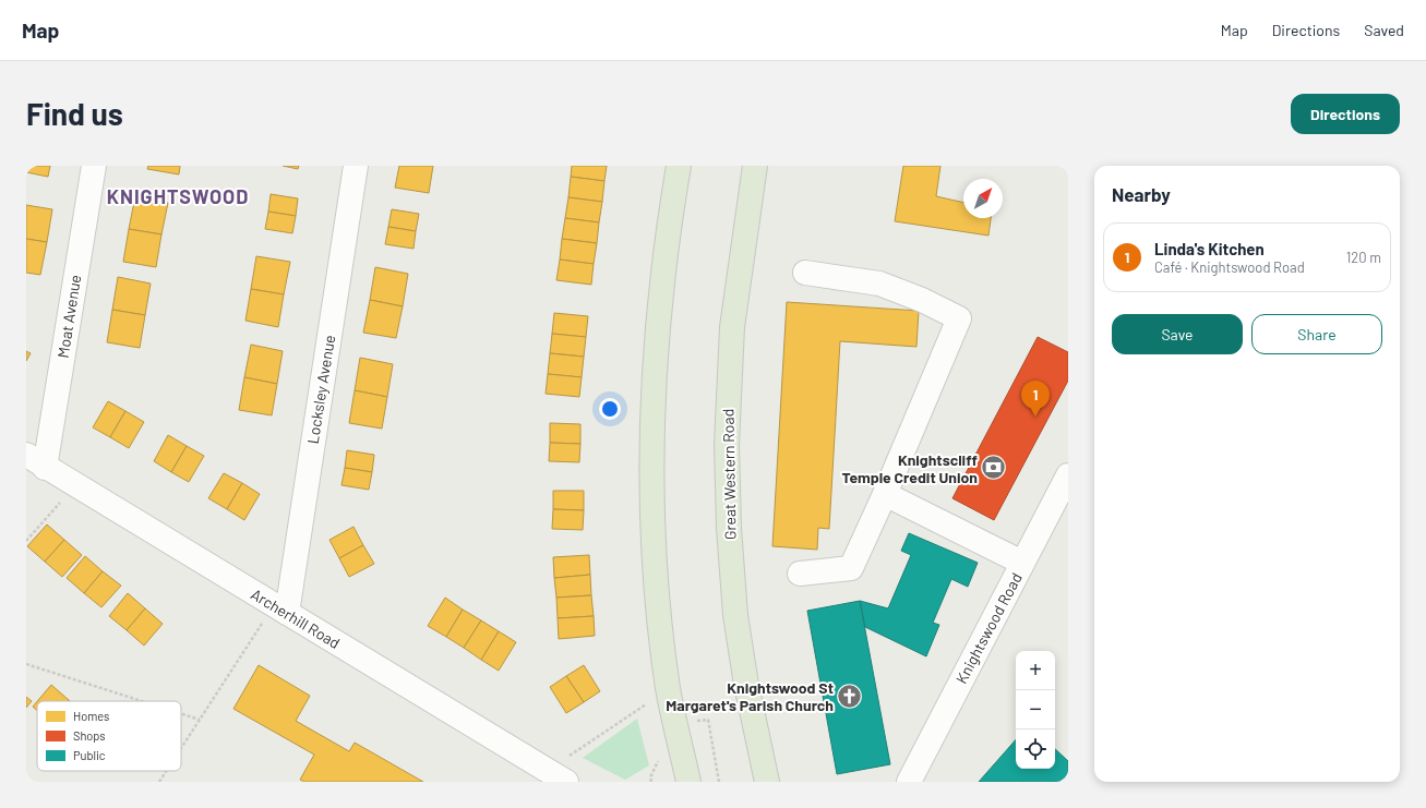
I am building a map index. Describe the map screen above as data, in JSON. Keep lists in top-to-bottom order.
{
  "streets": {
    "main road": ["Great Western Road"],
    "street": [
      "Moat Avenue",
      "Locksley Avenue",
      "Archerhill Road",
      "Knightswood Road"
    ]
  },
  "crossings": [
    ["Moat Avenue", "Archerhill Road"],
    ["Locksley Avenue", "Archerhill Road"]
  ],
  "districts": ["KNIGHTSWOOD"],
  "places": {
    "bank": ["Knightscliff Temple Credit Union"],
    "church": ["Knightswood St Margaret's Parish Church"]
  },
  "legend": ["Homes", "Shops", "Public"],
  "north": "top right",
  "page": {
    "header": "Map",
    "nav": ["Map", "Directions", "Saved"],
    "buttons": [
      "Directions",
      ["Save", "Share"]
    ],
    "title": "Find us",
    "heading": "Nearby",
    "list": [
      {
        "mark": "1",
        "name": "Linda's Kitchen",
        "note": "Café · Knightswood Road",
        "value": "120 m"
      }
    ],
    "pins": "1",
    "map_buttons": ["+", "−"]
  }
}
